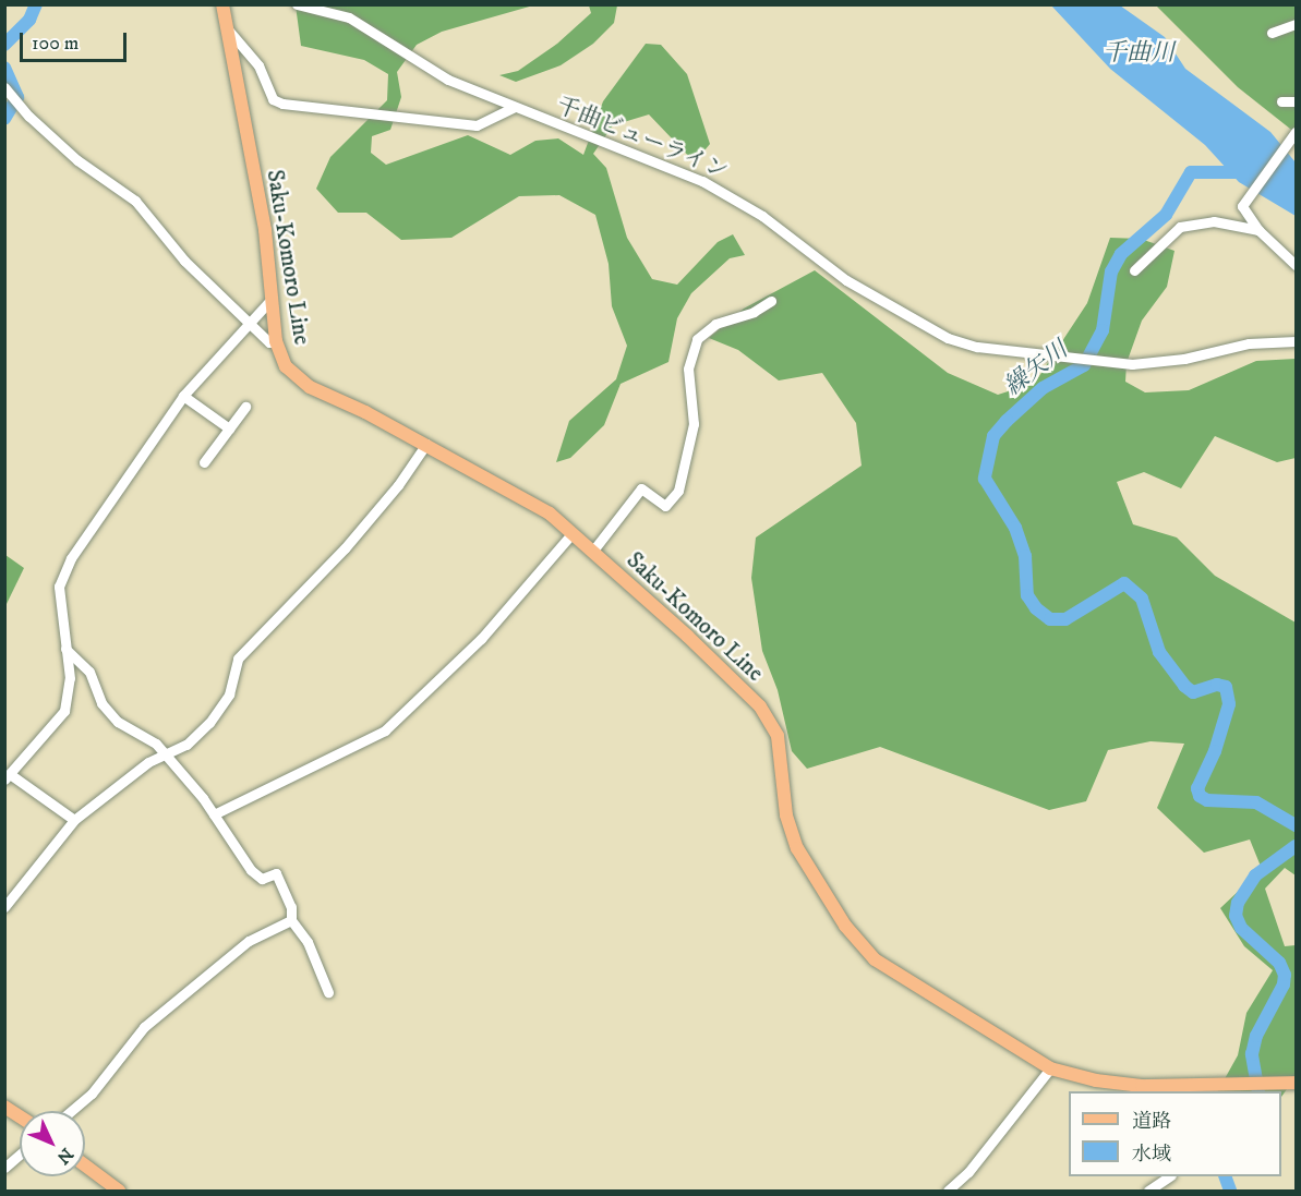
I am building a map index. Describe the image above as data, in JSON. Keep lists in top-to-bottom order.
{
  "streets": {
    "main road": ["Saku-Komoro Line"],
    "street": ["千曲ビューライン"]
  },
  "water": ["千曲川", "繰矢川"],
  "legend": ["道路", "水域"],
  "scale_bar": "100 m",
  "north": "bottom right"
}
